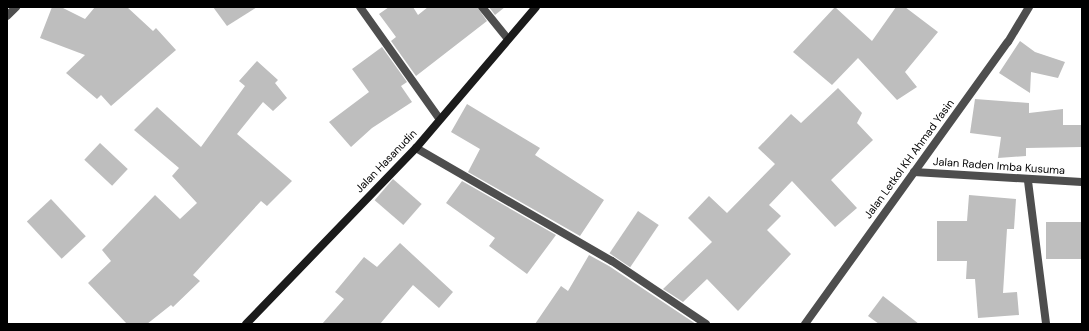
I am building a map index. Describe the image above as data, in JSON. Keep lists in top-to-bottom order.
{
  "streets": {
    "main road": ["Jalan Hasanudin"],
    "street": ["Jalan Letkol KH Ahmad Yasin", "Jalan Raden Imba Kusuma"]
  },
  "crossings": [
    ["Jalan Letkol KH Ahmad Yasin", "Jalan Raden Imba Kusuma"]
  ]
}
